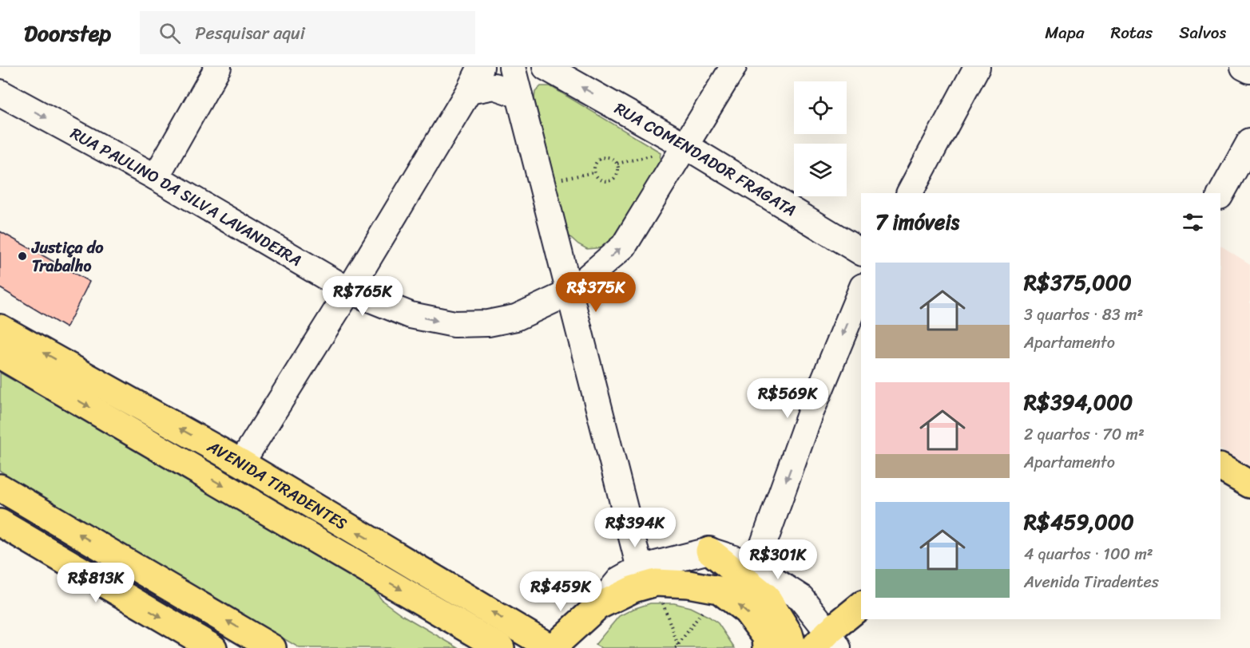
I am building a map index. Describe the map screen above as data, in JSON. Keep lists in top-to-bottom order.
{
  "streets": {
    "main road": ["AVENIDA TIRADENTES"],
    "street": ["RUA COMENDADOR FRAGATA", "RUA PAULINO DA SILVA LAVANDEIRA"]
  },
  "crossings": [
    ["RUA COMENDADOR FRAGATA", "RUA PAULINO DA SILVA LAVANDEIRA"]
  ],
  "one_way": ["RUA COMENDADOR FRAGATA", "RUA PAULINO DA SILVA LAVANDEIRA"],
  "places": ["Justiça do Trabalho"],
  "page": {
    "header": "Doorstep",
    "search": "Pesquisar aqui",
    "nav": ["Mapa", "Rotas", "Salvos"],
    "heading": "7 imóveis",
    "list": [
      {
        "name": "R$375,000",
        "note": "3 quartos · 83 m² · Apartamento"
      },
      {
        "name": "R$394,000",
        "note": "2 quartos · 70 m² · Apartamento"
      },
      {
        "name": "R$459,000",
        "note": "4 quartos · 100 m² · Avenida Tiradentes"
      }
    ],
    "price": [
      "R$375K",
      "R$765K",
      "R$569K",
      "R$394K",
      "R$301K",
      "R$813K",
      "R$459K"
    ]
  }
}
